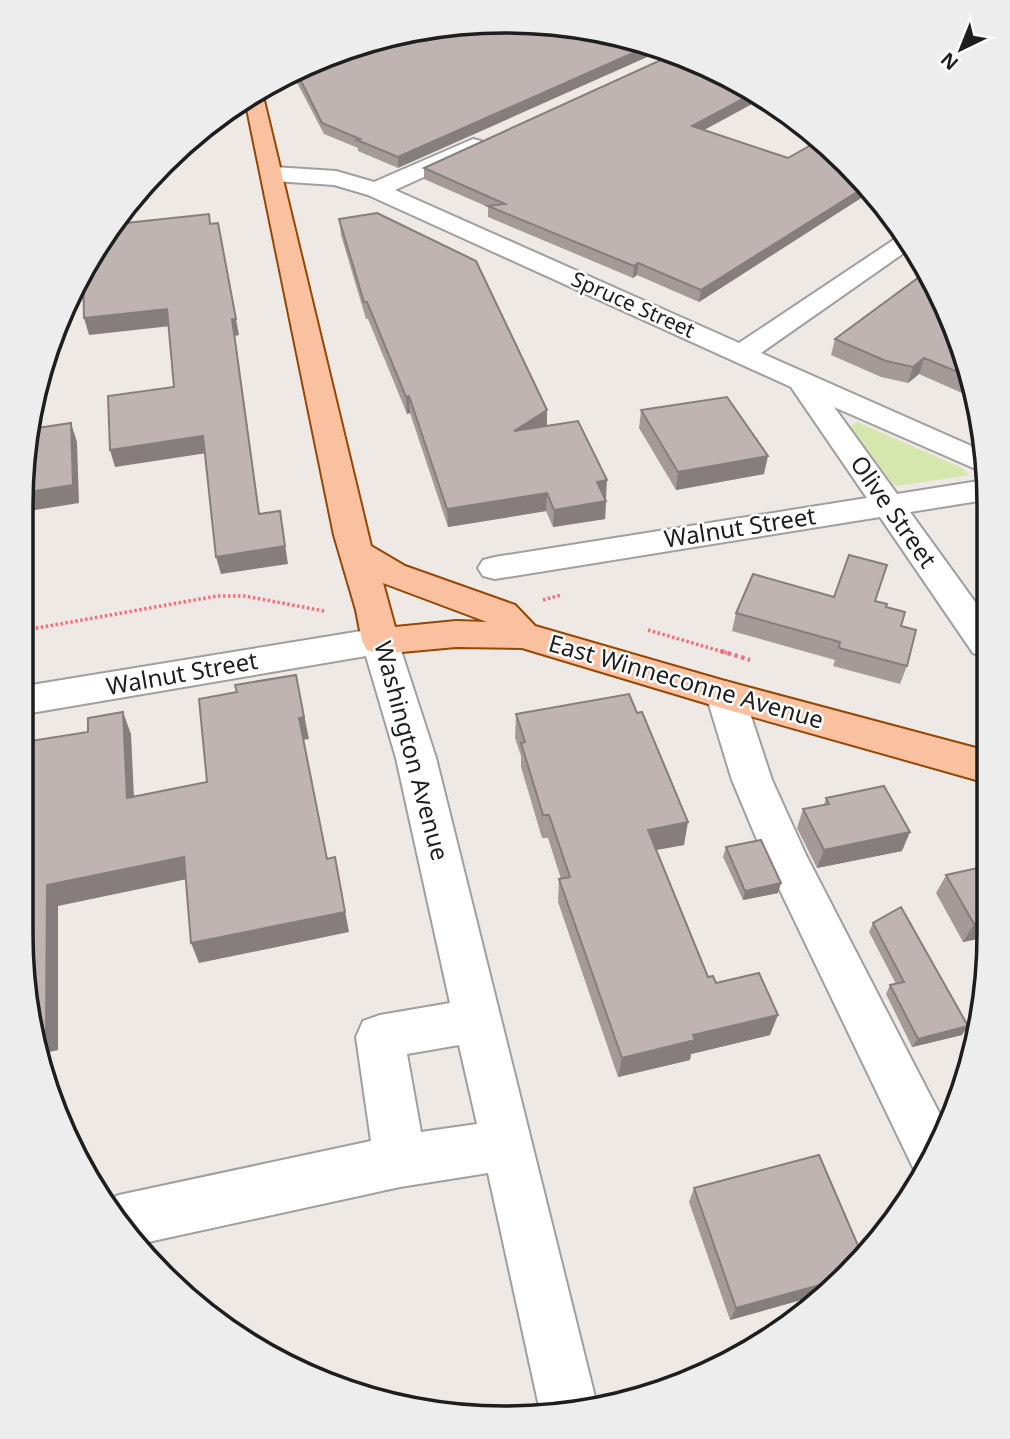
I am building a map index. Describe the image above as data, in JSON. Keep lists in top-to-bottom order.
{
  "streets": {
    "main road": ["East Winneconne Avenue", "Washington Avenue"],
    "street": ["Spruce Street", "Olive Street", "Walnut Street"]
  },
  "crossings": [
    ["Spruce Street", "Olive Street"],
    ["Spruce Street", "Washington Avenue"],
    ["Olive Street", "Walnut Street"],
    ["Walnut Street", "East Winneconne Avenue"],
    ["Walnut Street", "Washington Avenue"],
    ["East Winneconne Avenue", "Washington Avenue"]
  ],
  "north": "bottom left"
}
